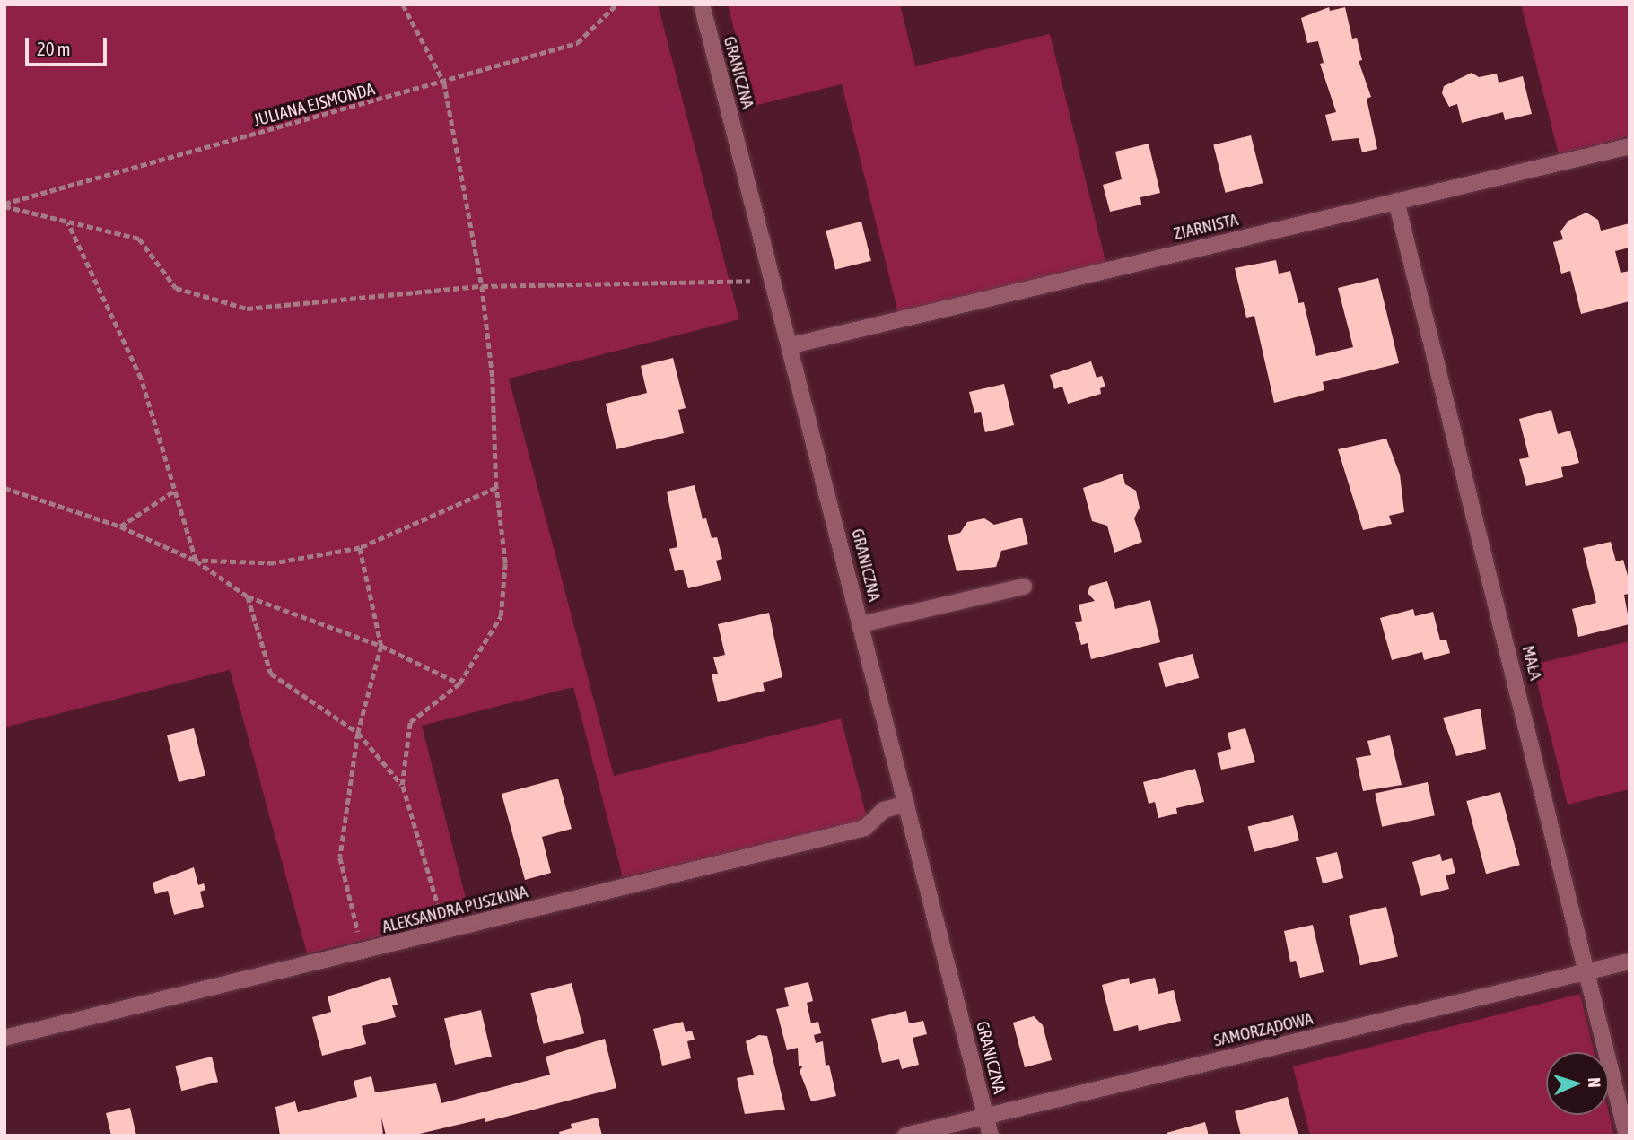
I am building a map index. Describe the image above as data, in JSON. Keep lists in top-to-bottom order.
{
  "streets": {
    "street": [
      "GRANICZNA",
      "ZIARNISTA",
      "MAŁA",
      "ALEKSANDRA PUSZKINA",
      "SAMORZĄDOWA"
    ],
    "path": ["JULIANA EJSMONDA"]
  },
  "crossings": [
    ["GRANICZNA", "ZIARNISTA"],
    ["GRANICZNA", "ALEKSANDRA PUSZKINA"],
    ["GRANICZNA", "SAMORZĄDOWA"],
    ["ZIARNISTA", "MAŁA"],
    ["MAŁA", "SAMORZĄDOWA"]
  ],
  "scale_bar": "20 m",
  "north": "right"
}
